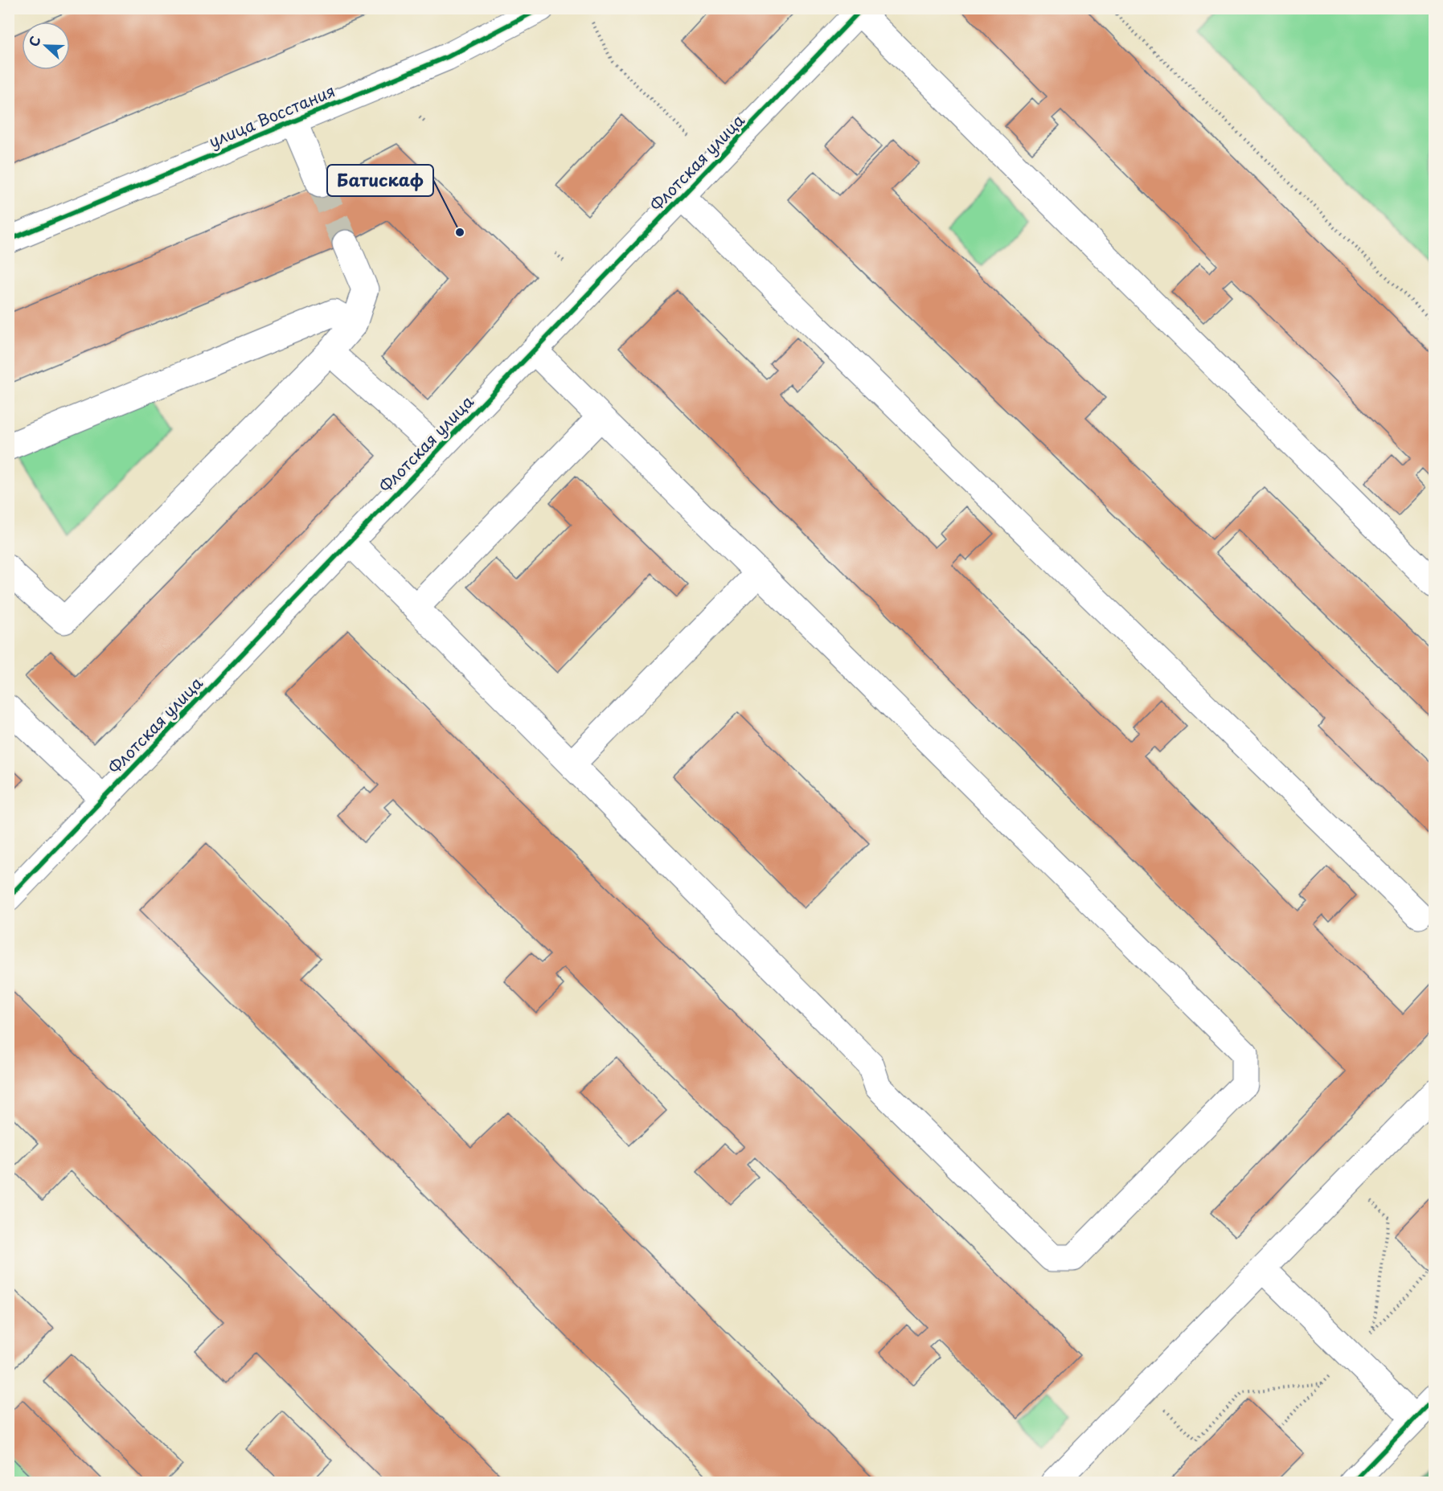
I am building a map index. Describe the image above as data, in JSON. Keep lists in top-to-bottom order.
{
  "streets": {
    "street": ["улица Восстания", "Флотская улица"]
  },
  "places": ["Батискаф"],
  "north": "left"
}
